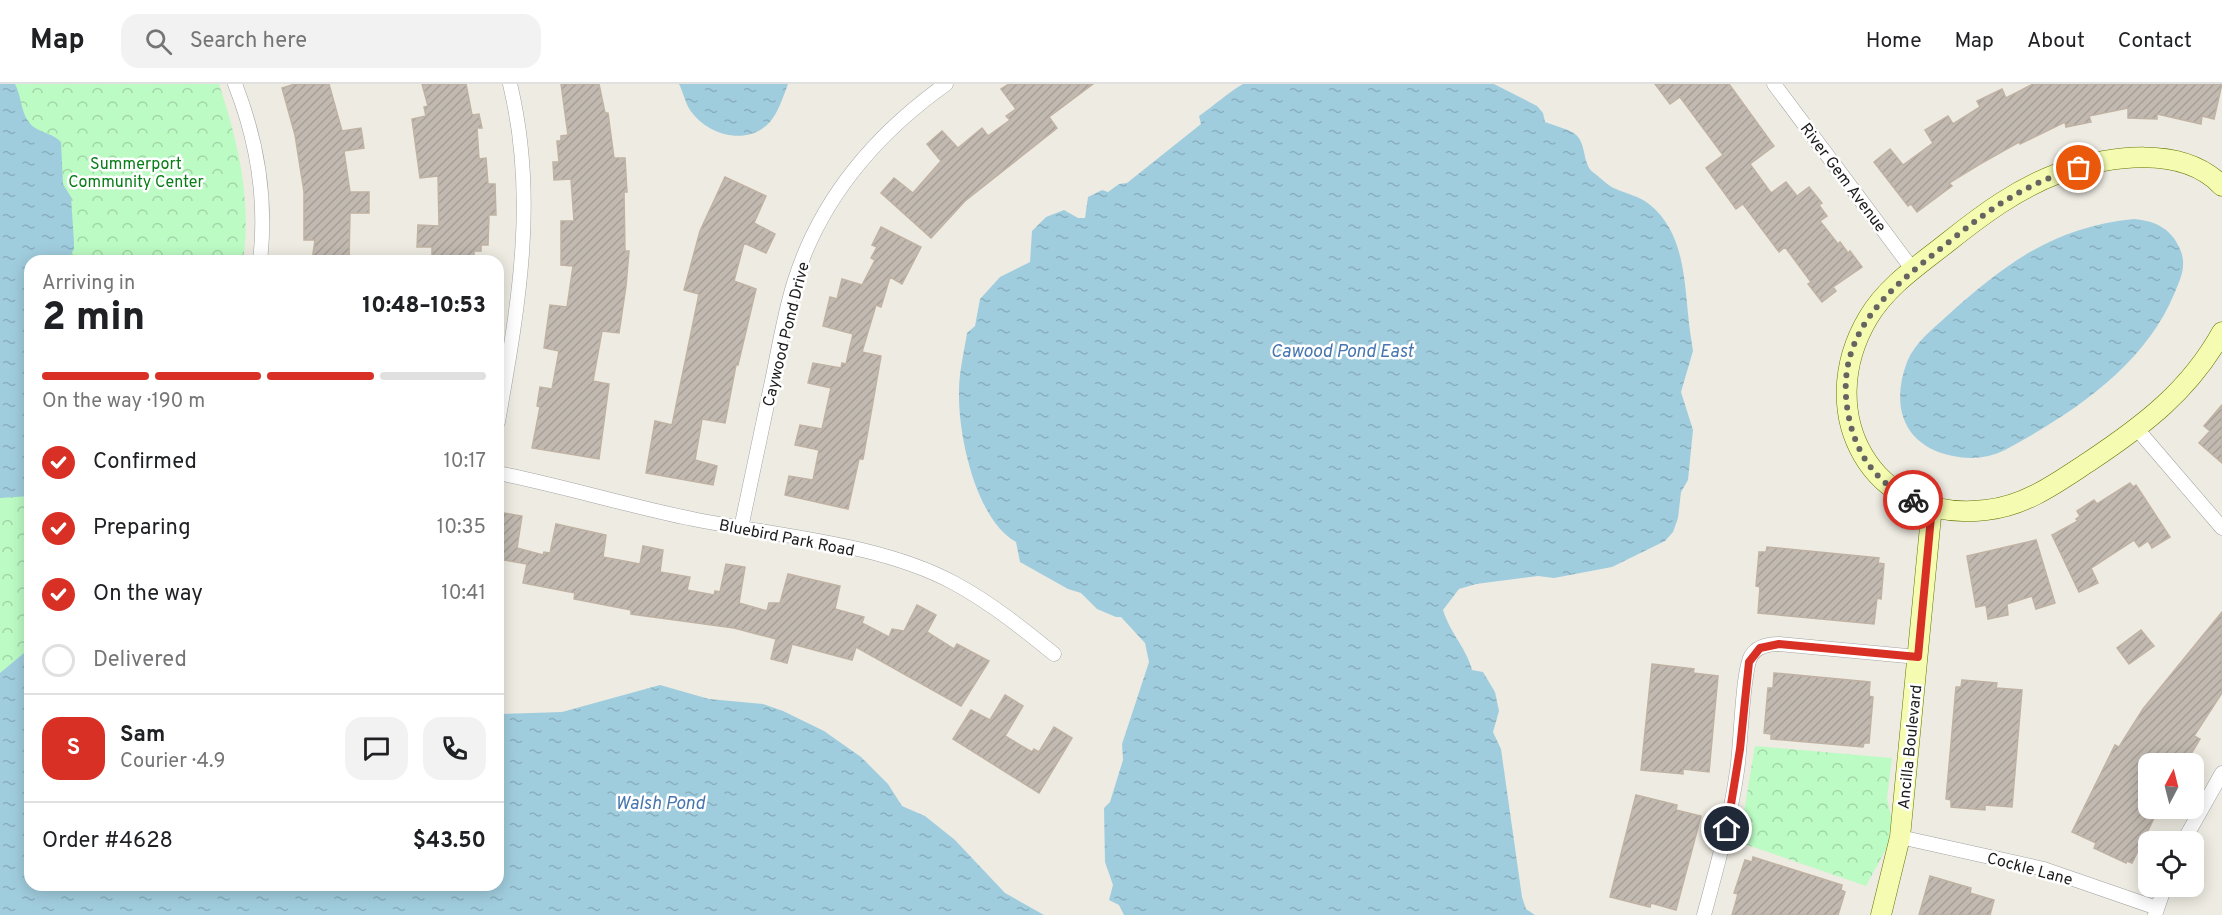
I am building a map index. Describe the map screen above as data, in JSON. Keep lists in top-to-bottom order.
{
  "streets": {
    "street": [
      "River Gem Avenue",
      "Caywood Pond Drive",
      "Bluebird Park Road",
      "Ancilla Boulevard",
      "Cockle Lane"
    ]
  },
  "crossings": [
    ["Caywood Pond Drive", "Bluebird Park Road"],
    ["Ancilla Boulevard", "Cockle Lane"]
  ],
  "water": ["Cawood Pond East", "Walsh Pond"],
  "parks": ["Summerport Community Center"],
  "north": "top",
  "page": {
    "header": "Map",
    "search": "Search here",
    "nav": [
      "Home",
      "Map",
      "About",
      "Contact"
    ],
    "heading": ["2 min", "Arriving in", "10:48–10:53"],
    "panel": [
      "Sam",
      "Courier · 4.9",
      "Order #4628",
      "$43.50"
    ],
    "bar": "On the way · 190 m",
    "list": [
      ["Confirmed", "10:17"],
      ["Preparing", "10:35"],
      ["On the way", "10:41"],
      "Delivered"
    ],
    "round": "S"
  }
}
